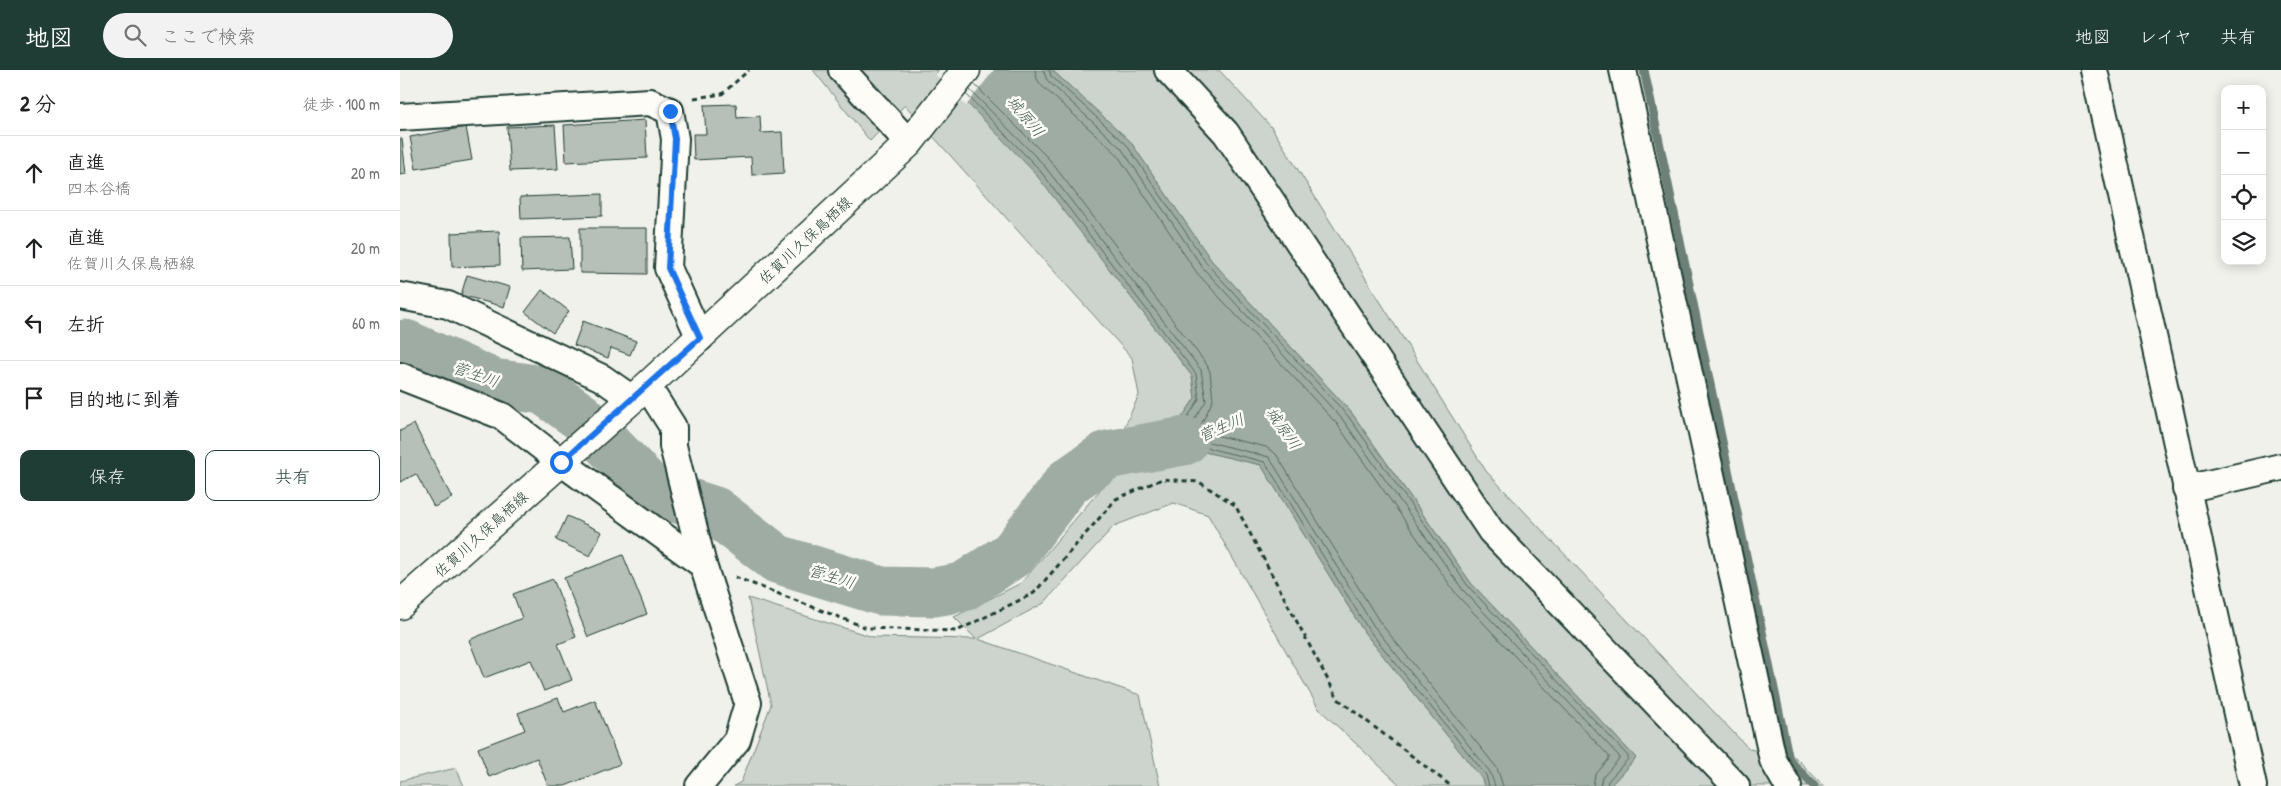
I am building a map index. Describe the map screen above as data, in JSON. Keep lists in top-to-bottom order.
{
  "streets": {
    "main road": ["佐賀川久保鳥栖線"]
  },
  "water": ["城原川", "菅生川"],
  "page": {
    "header": "地図",
    "search": "ここで検索",
    "nav": ["地図", "レイヤ", "共有"],
    "heading": ["2 分", "徒歩 · 100 m"],
    "map_buttons": ["+", "−"],
    "list": [
      ["直進", "四本谷橋", "20 m"],
      ["直進", "佐賀川久保鳥栖線", "20 m"],
      ["左折", "60 m"],
      "目的地に到着"
    ],
    "buttons": ["保存", "共有"]
  }
}
